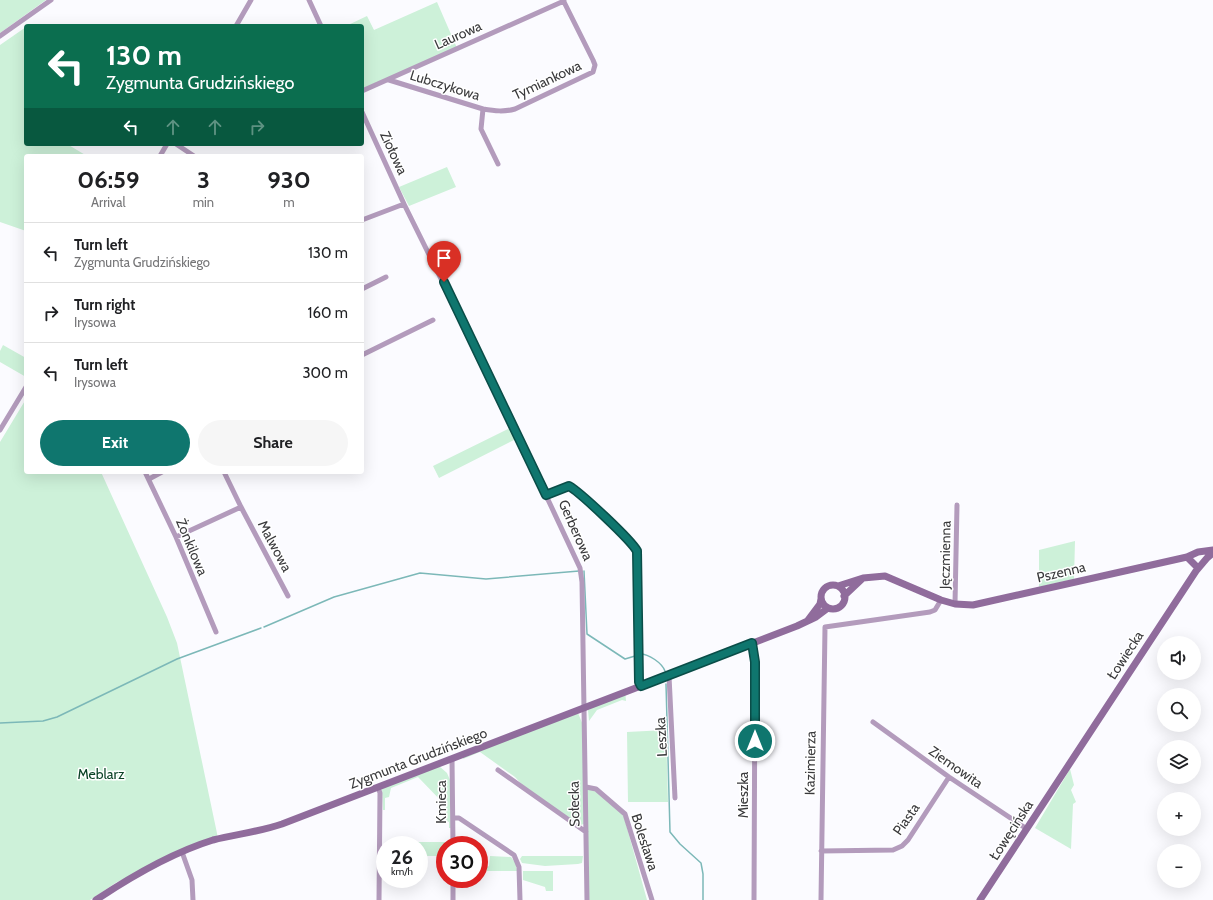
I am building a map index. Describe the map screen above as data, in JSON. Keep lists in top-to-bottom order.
{
  "streets": {
    "street": [
      "Laurowa",
      "Tymiankowa",
      "Lubczykowa",
      "Ziołowa",
      "Gerberowa",
      "Malwowa",
      "Żonkilowa",
      "Jęczmienna",
      "Pszenna",
      "Łowiecka",
      "Leszka",
      "Zygmunta Grudzińskiego",
      "Kazimierza",
      "Ziemowita",
      "Mieszka",
      "Kmieca",
      "Sołecka",
      "Piasta",
      "Łowęcińska",
      "Bolesława"
    ]
  },
  "crossings": [
    ["Laurowa", "Tymiankowa"],
    ["Laurowa", "Lubczykowa"],
    ["Tymiankowa", "Lubczykowa"],
    ["Ziołowa", "Gerberowa"],
    ["Gerberowa", "Zygmunta Grudzińskiego"],
    ["Gerberowa", "Sołecka"],
    ["Jęczmienna", "Pszenna"],
    ["Pszenna", "Kazimierza"],
    ["Łowiecka", "Łowęcińska"],
    ["Leszka", "Zygmunta Grudzińskiego"],
    ["Zygmunta Grudzińskiego", "Mieszka"],
    ["Zygmunta Grudzińskiego", "Kmieca"],
    ["Zygmunta Grudzińskiego", "Sołecka"],
    ["Kazimierza", "Piasta"],
    ["Ziemowita", "Piasta"],
    ["Ziemowita", "Łowęcińska"],
    ["Sołecka", "Bolesława"]
  ],
  "parks": ["Meblarz"],
  "page": {
    "turn": ["130 m", "Zygmunta Grudzińskiego"],
    "eta": [
      "06:59",
      "Arrival",
      "3",
      "min",
      "930",
      "m"
    ],
    "list": [
      {
        "name": "Turn left",
        "note": "Zygmunta Grudzińskiego",
        "value": "130 m"
      },
      {
        "name": "Turn right",
        "note": "Irysowa",
        "value": "160 m"
      },
      {
        "name": "Turn left",
        "note": "Irysowa",
        "value": "300 m"
      }
    ],
    "buttons": ["Exit", "Share"],
    "map_buttons": ["+", "−"],
    "speed": "26 km/h",
    "limit": "30"
  }
}
